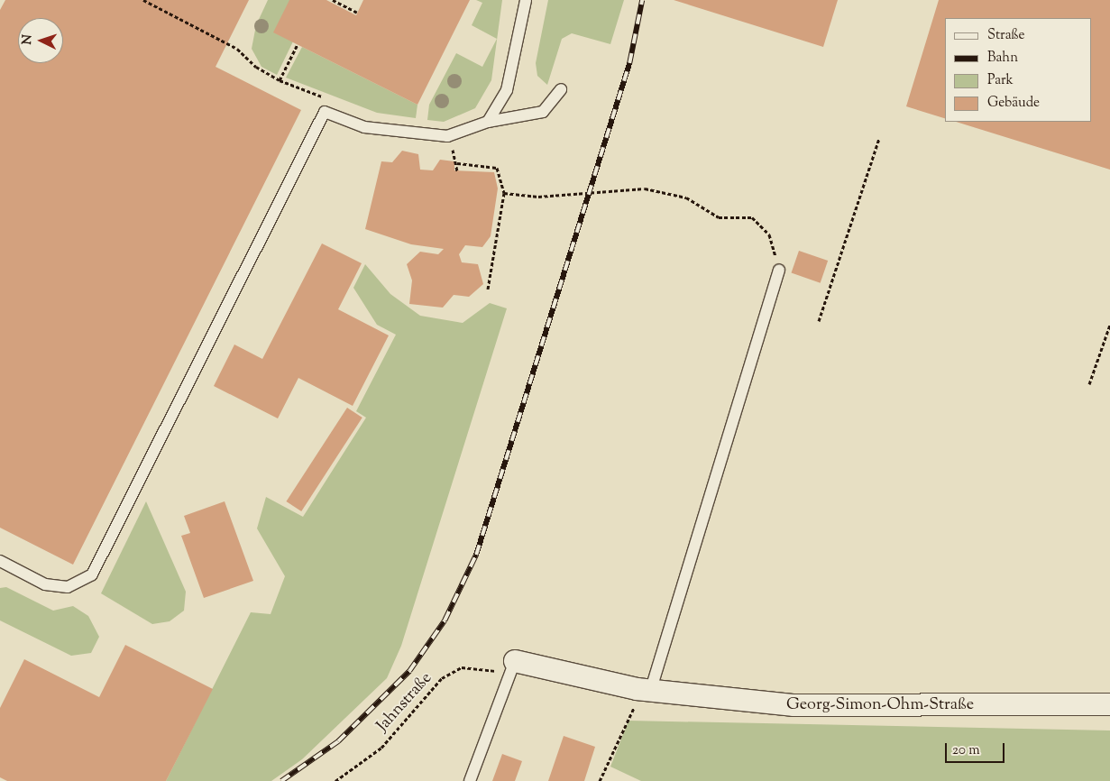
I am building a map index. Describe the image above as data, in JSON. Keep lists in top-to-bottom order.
{
  "streets": {
    "street": ["Georg-Simon-Ohm-Straße"],
    "path": ["Jahnstraße"]
  },
  "crossings": [
    ["Jahnstraße", "Georg-Simon-Ohm-Straße"]
  ],
  "legend": [
    "Straße",
    "Bahn",
    "Park",
    "Gebäude"
  ],
  "scale_bar": "20 m",
  "north": "left"
}
